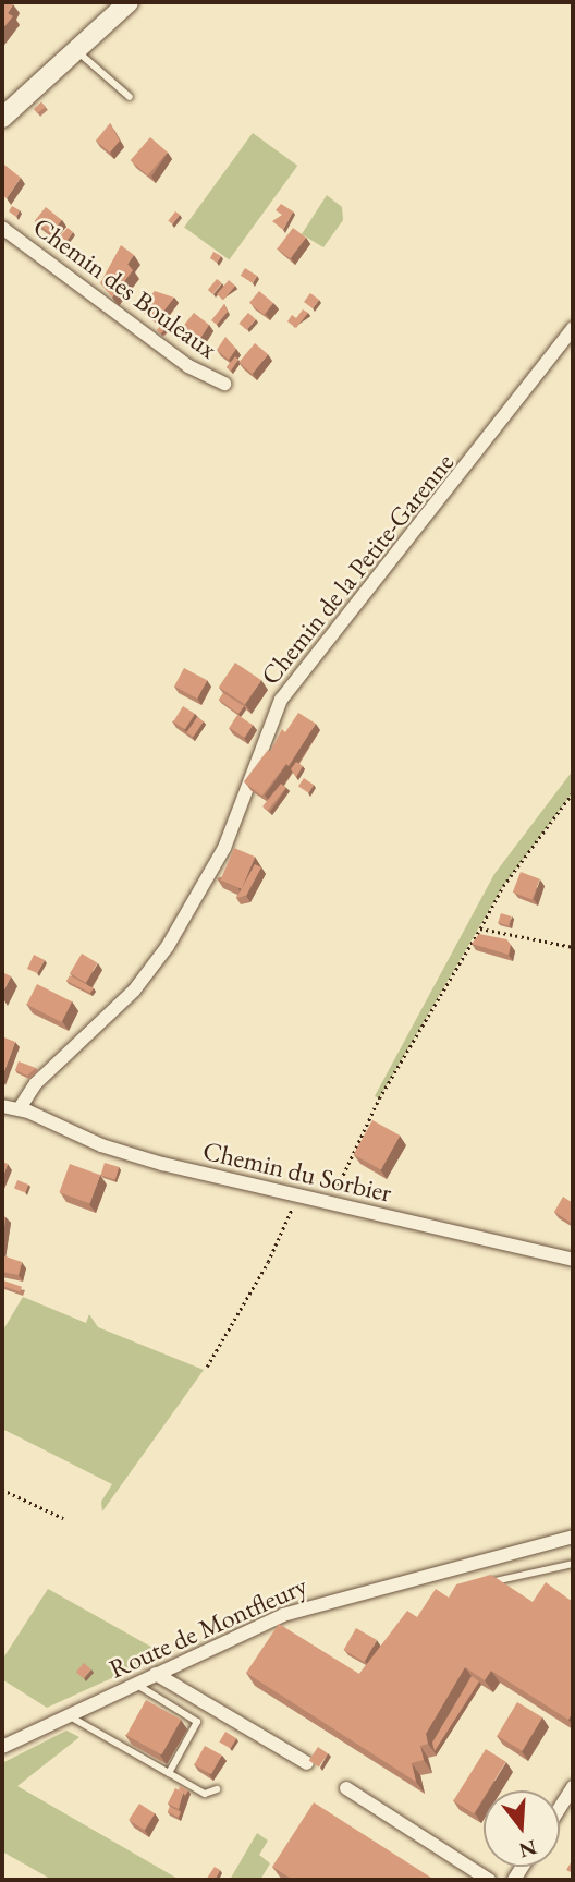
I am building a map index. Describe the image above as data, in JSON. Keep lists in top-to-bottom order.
{
  "streets": {
    "street": [
      "Chemin des Bouleaux",
      "Chemin de la Petite-Garenne",
      "Chemin du Sorbier",
      "Route de Montfleury"
    ]
  },
  "crossings": [
    ["Chemin de la Petite-Garenne", "Chemin du Sorbier"]
  ],
  "north": "bottom"
}
